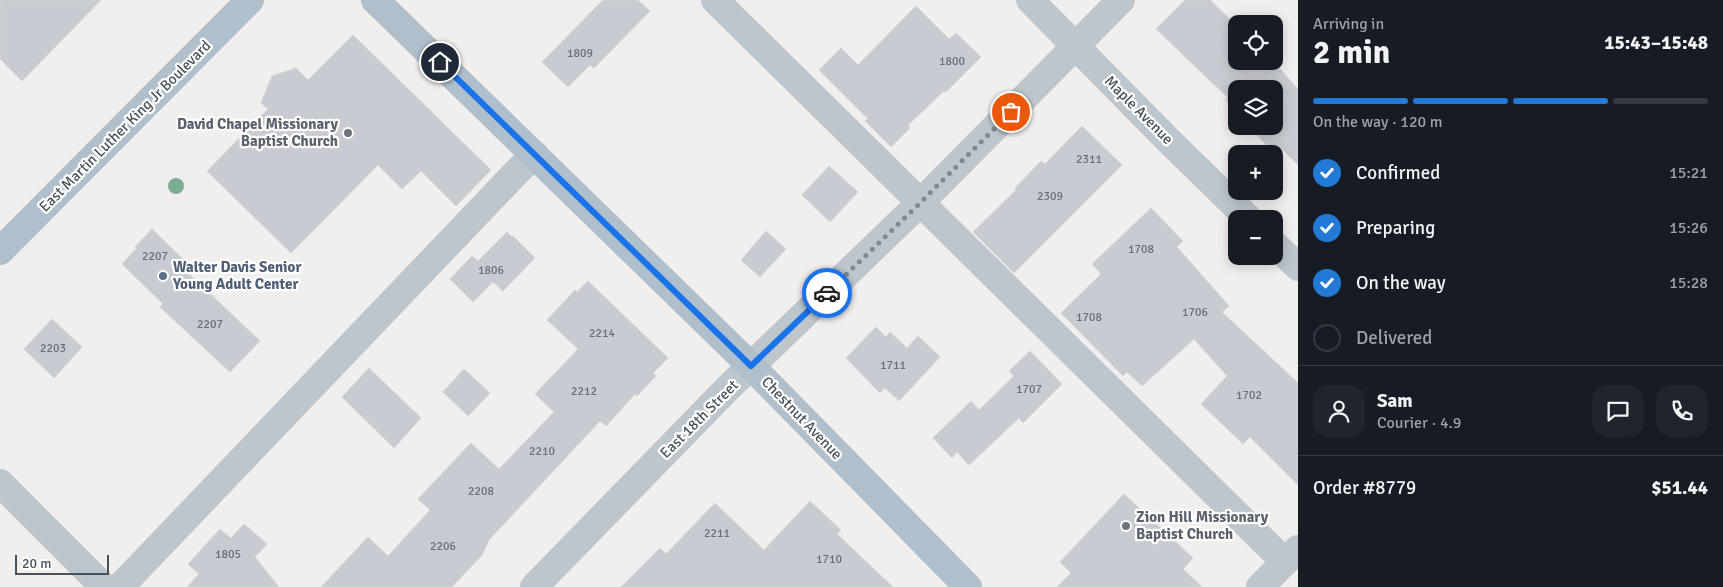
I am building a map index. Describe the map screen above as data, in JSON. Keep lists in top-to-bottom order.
{
  "streets": {
    "main road": ["East Martin Luther King Jr Boulevard", "Chestnut Avenue"],
    "street": ["Maple Avenue", "East 18th Street"]
  },
  "crossings": [
    ["Maple Avenue", "East 18th Street"],
    ["Chestnut Avenue", "East 18th Street"]
  ],
  "places": ["David Chapel Missionary Baptist Church", "Walter Davis Senior Young Adult Center", "Zion Hill Missionary Baptist Church"],
  "house_numbers": [
    "1809",
    "1800",
    "2311",
    "2309",
    "1708",
    "2207",
    "1806",
    "1706",
    "1708",
    "2207",
    "2214",
    "2203",
    "1711",
    "1707",
    "2212",
    "1702",
    "2210",
    "2208",
    "2211",
    "2206",
    "1805",
    "1710"
  ],
  "scale_bar": "20 m",
  "page": {
    "heading": ["2 min", "Arriving in", "15:43–15:48"],
    "panel": [
      "Sam",
      "Courier · 4.9",
      "Order #8779",
      "$51.44"
    ],
    "map_buttons": ["+", "−"],
    "bar": "On the way · 120 m",
    "list": [
      ["Confirmed", "15:21"],
      ["Preparing", "15:26"],
      ["On the way", "15:28"],
      "Delivered"
    ],
    "scale": "20 m"
  }
}
